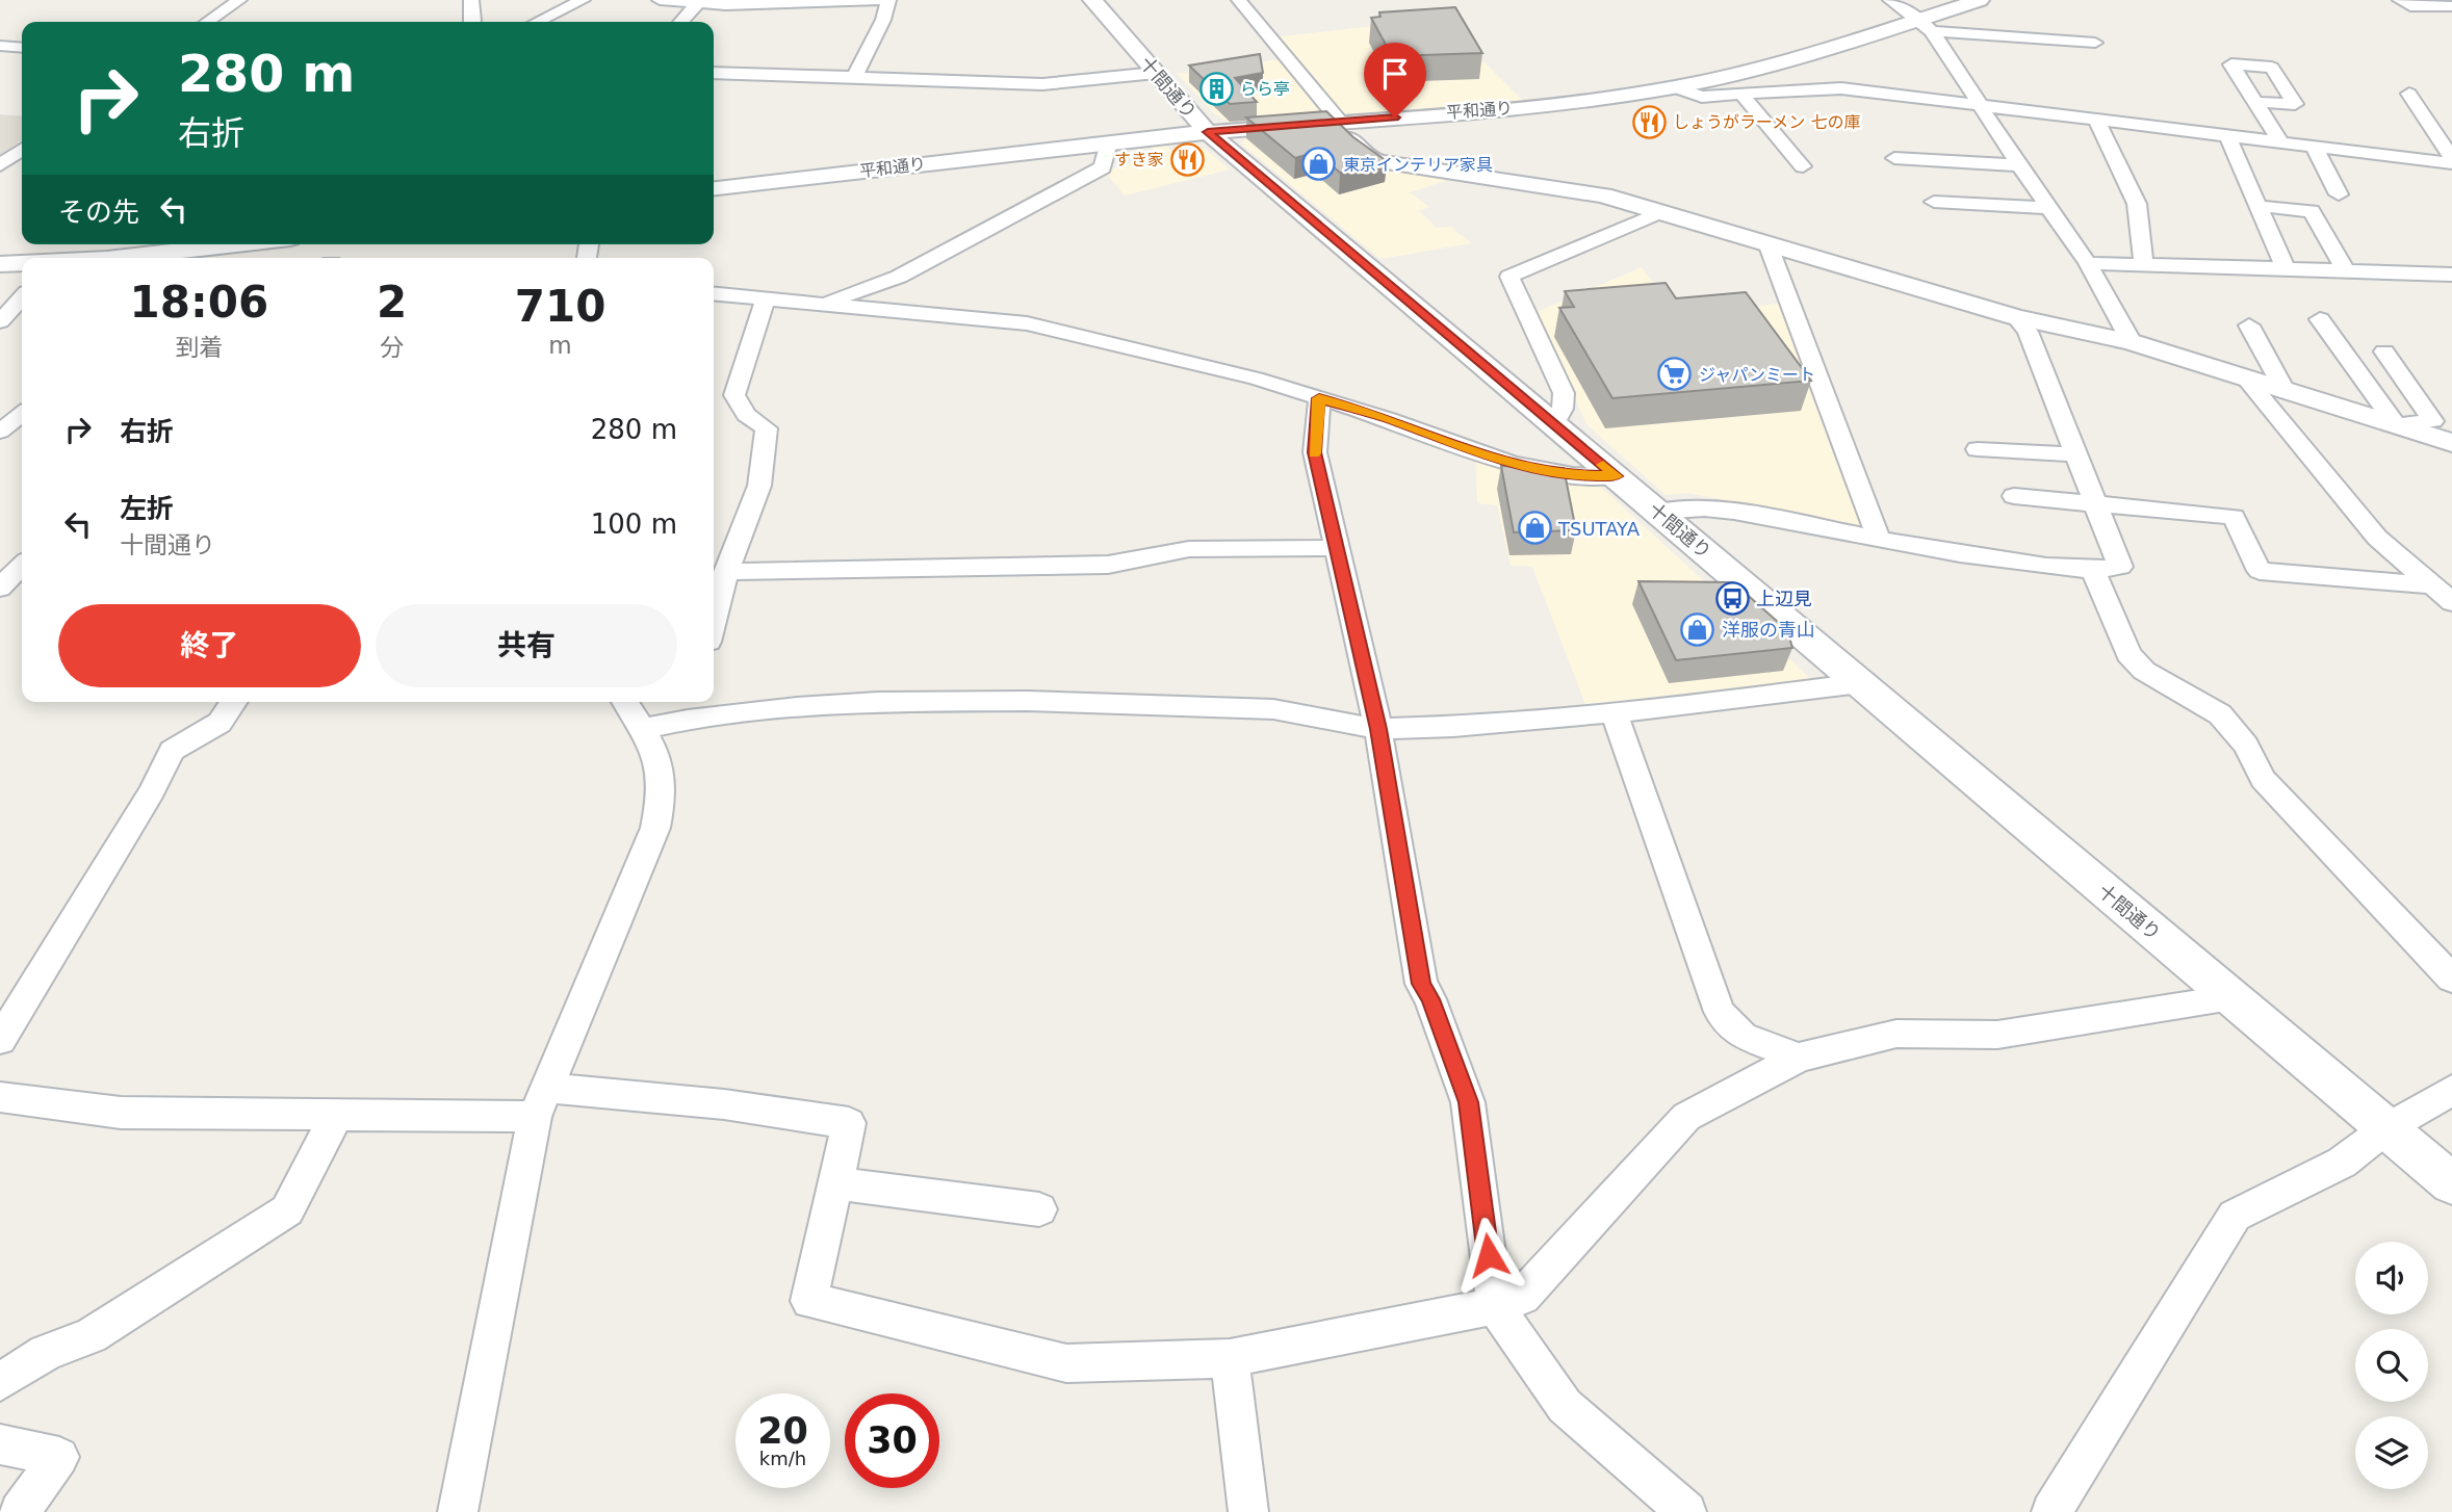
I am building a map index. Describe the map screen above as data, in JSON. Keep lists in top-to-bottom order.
{
  "streets": {
    "street": ["十間通り", "平和通り"]
  },
  "crossings": [
    ["十間通り", "平和通り"]
  ],
  "places": {
    "building": ["らら亭"],
    "restaurant": ["しょうがラーメン 七の庫", "すき家"],
    "shop": ["東京インテリア家具", "TSUTAYA", "洋服の青山"],
    "supermarket": ["ジャパンミート"],
    "bus stop": ["上辺見"]
  },
  "page": {
    "turn": ["280 m", "右折"],
    "then": "その先",
    "eta": [
      "18:06",
      "到着",
      "2",
      "分",
      "710",
      "m"
    ],
    "list": [
      {
        "name": "右折",
        "value": "280 m"
      },
      {
        "name": "左折",
        "note": "十間通り",
        "value": "100 m"
      }
    ],
    "buttons": ["終了", "共有"],
    "speed": "20 km/h",
    "limit": "30"
  }
}
